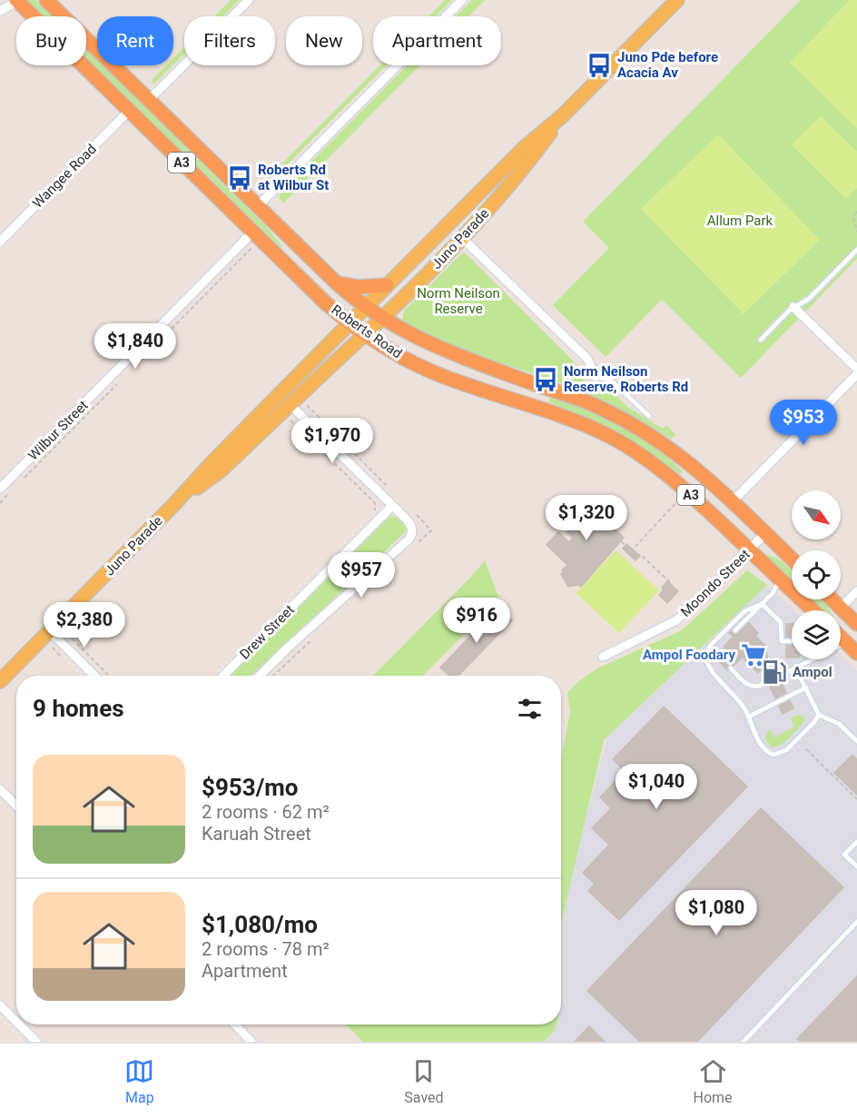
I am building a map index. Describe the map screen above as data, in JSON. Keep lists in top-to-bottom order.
{
  "streets": {
    "highway": ["A3", "Roberts Road"],
    "main road": ["Juno Parade"],
    "street": [
      "Wangee Road",
      "Wilbur Street",
      "Moondo Street",
      "Drew Street"
    ]
  },
  "crossings": [
    ["Wangee Road", "Roberts Road"],
    ["Juno Parade", "Roberts Road"],
    ["Roberts Road", "Wilbur Street"],
    ["Roberts Road", "Moondo Street"]
  ],
  "parks": ["Allum Park", "Norm Neilson Reserve"],
  "places": {
    "bus stop": ["Juno Pde before Acacia Av", "Roberts Rd at Wilbur St", "Norm Neilson Reserve, Roberts Rd"],
    "supermarket": ["Ampol Foodary"],
    "fuel station": ["Ampol"]
  },
  "north": "bottom right",
  "page": {
    "chip": [
      "Buy",
      "Rent",
      "Filters",
      "New",
      "Apartment"
    ],
    "price": [
      "$1,840",
      "$953",
      "$1,970",
      "$1,320",
      "$957",
      "$916",
      "$2,380",
      "$1,040",
      "$1,080"
    ],
    "heading": "9 homes",
    "list": [
      {
        "name": "$953/mo",
        "note": "2 rooms · 62 m² · Karuah Street"
      },
      {
        "name": "$1,080/mo",
        "note": "2 rooms · 78 m² · Apartment"
      }
    ],
    "tabs": ["Map", "Saved", "Home"]
  }
}
